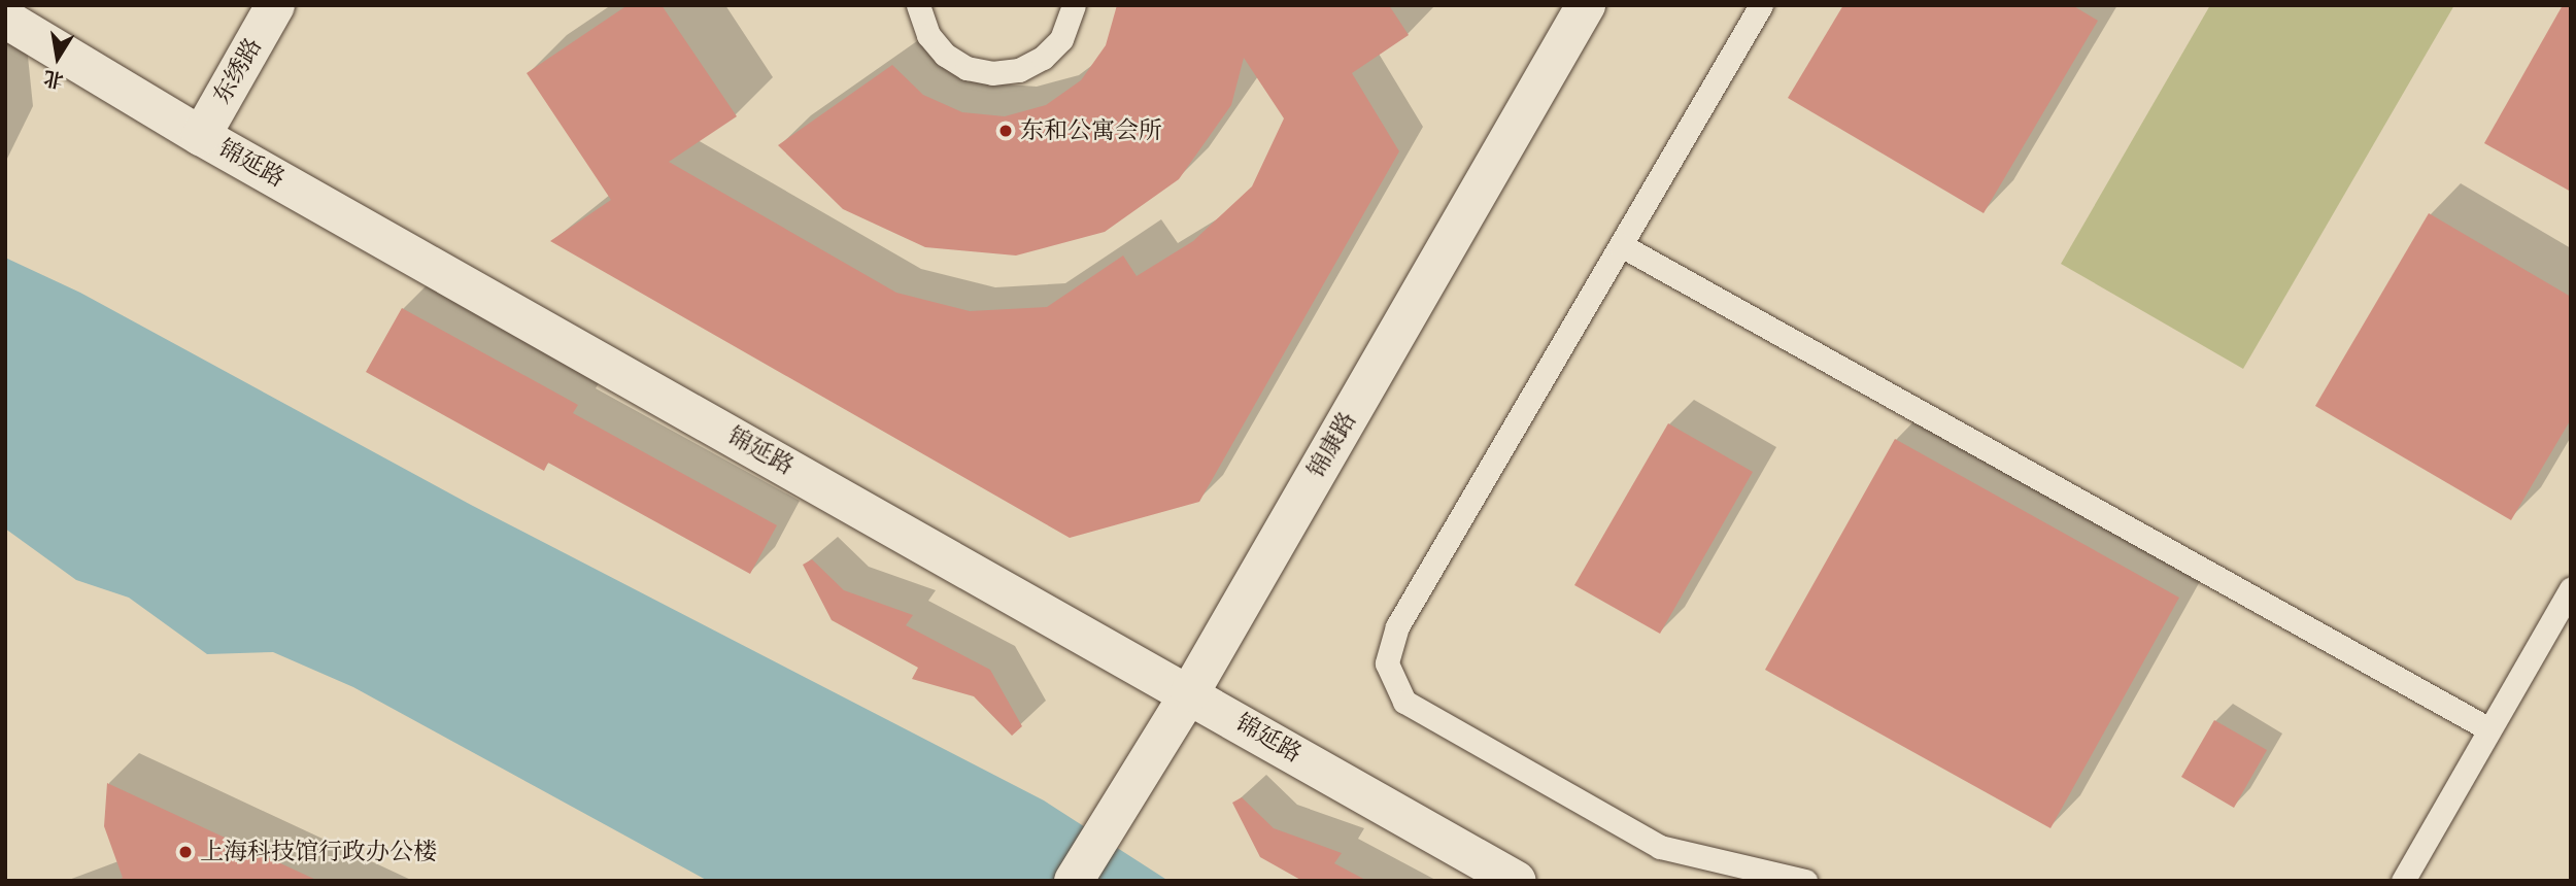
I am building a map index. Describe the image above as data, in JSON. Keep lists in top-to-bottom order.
{
  "streets": {
    "street": ["东绣路", "锦延路", "锦康路"]
  },
  "crossings": [
    ["东绣路", "锦延路"],
    ["锦延路", "锦康路"]
  ],
  "places": ["东和公寓会所", "上海科技馆行政办公楼"],
  "north": "bottom"
}
